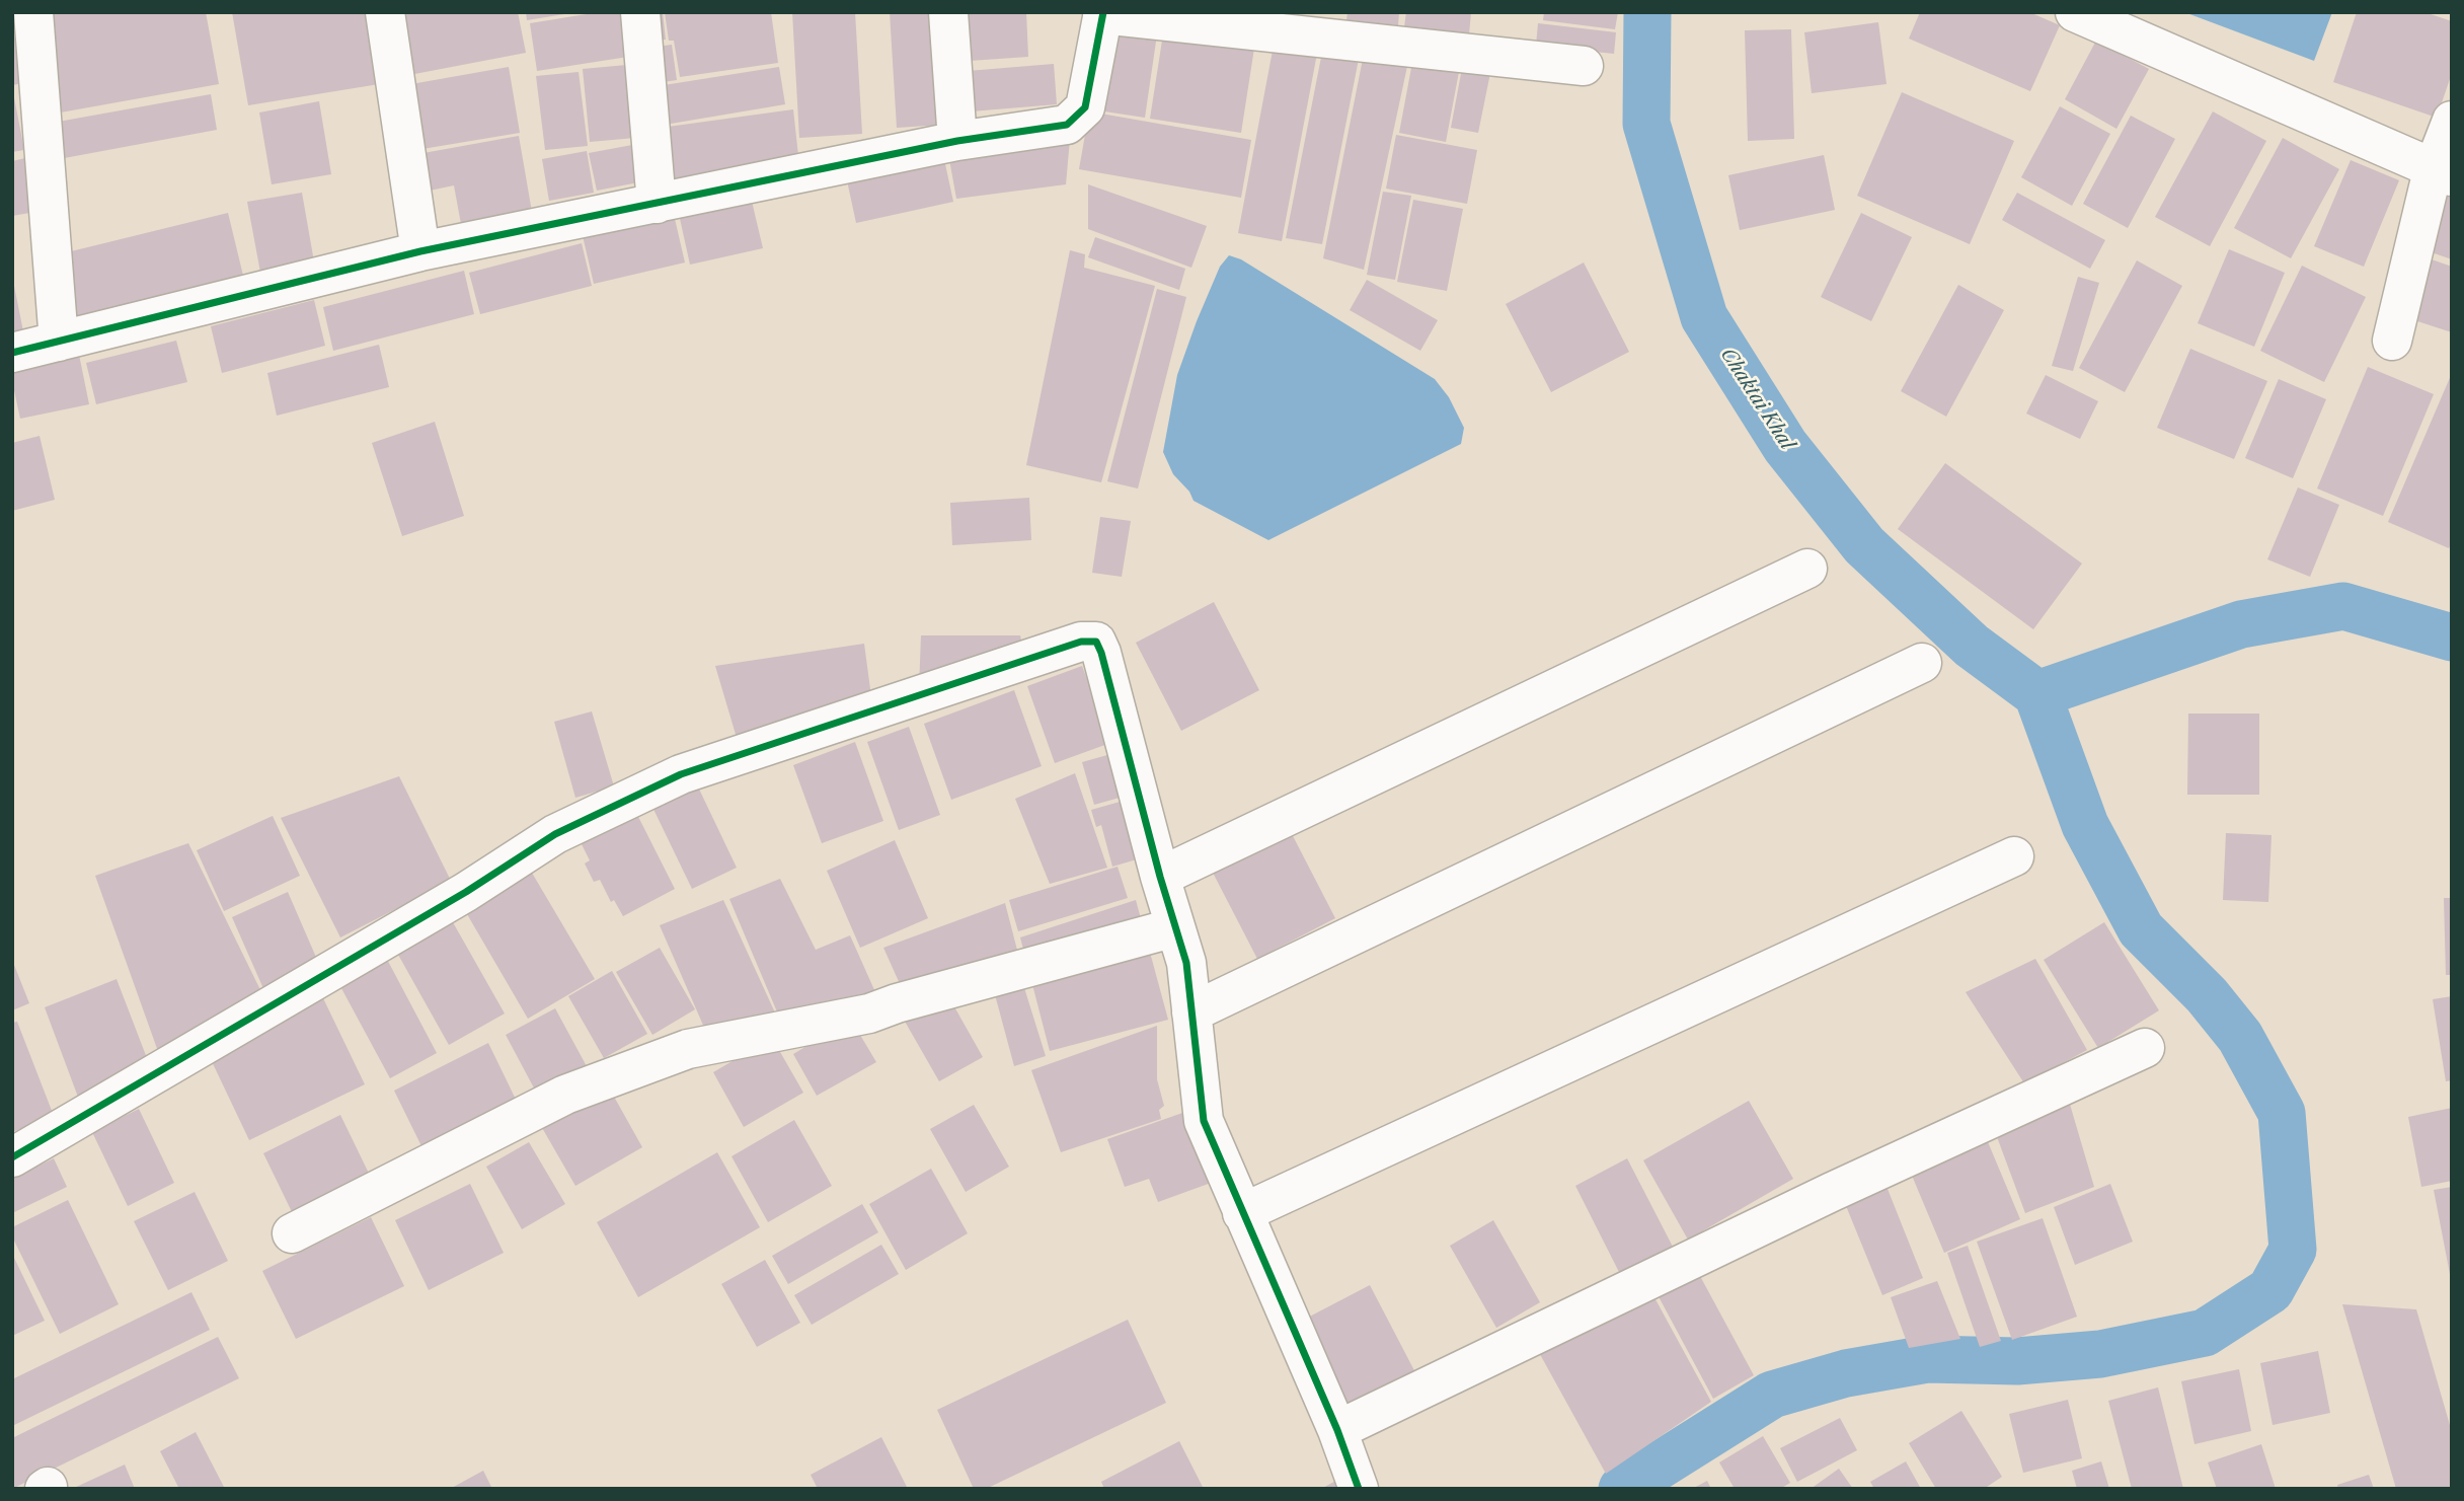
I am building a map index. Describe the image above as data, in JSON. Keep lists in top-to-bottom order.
{
  "water": ["Chaktai Khal"]
}
